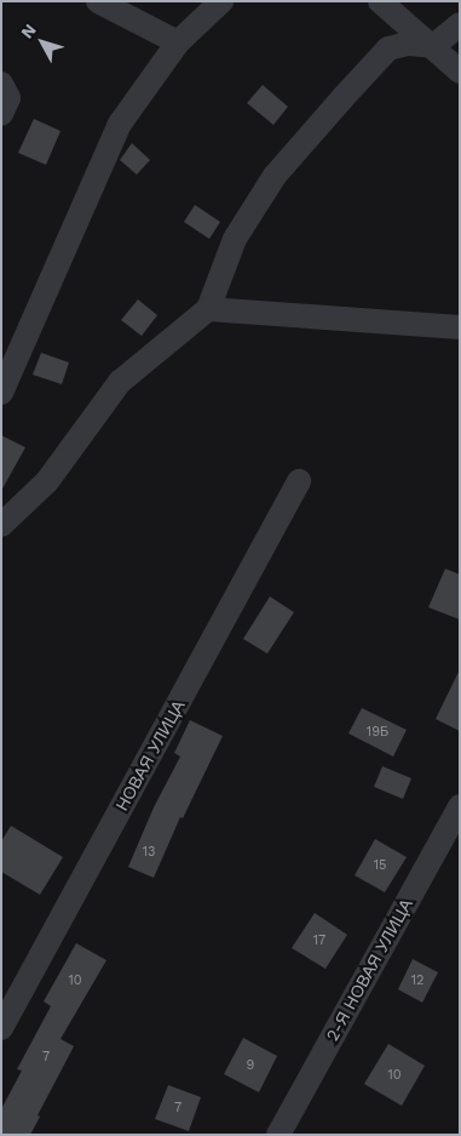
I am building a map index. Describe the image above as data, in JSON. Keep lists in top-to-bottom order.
{
  "streets": {
    "street": ["НОВАЯ УЛИЦА", "2-Я НОВАЯ УЛИЦА"]
  },
  "house_numbers": [
    "19Б",
    "13",
    "15",
    "17",
    "10",
    "12",
    "7",
    "9",
    "10",
    "7"
  ],
  "north": "top left"
}
